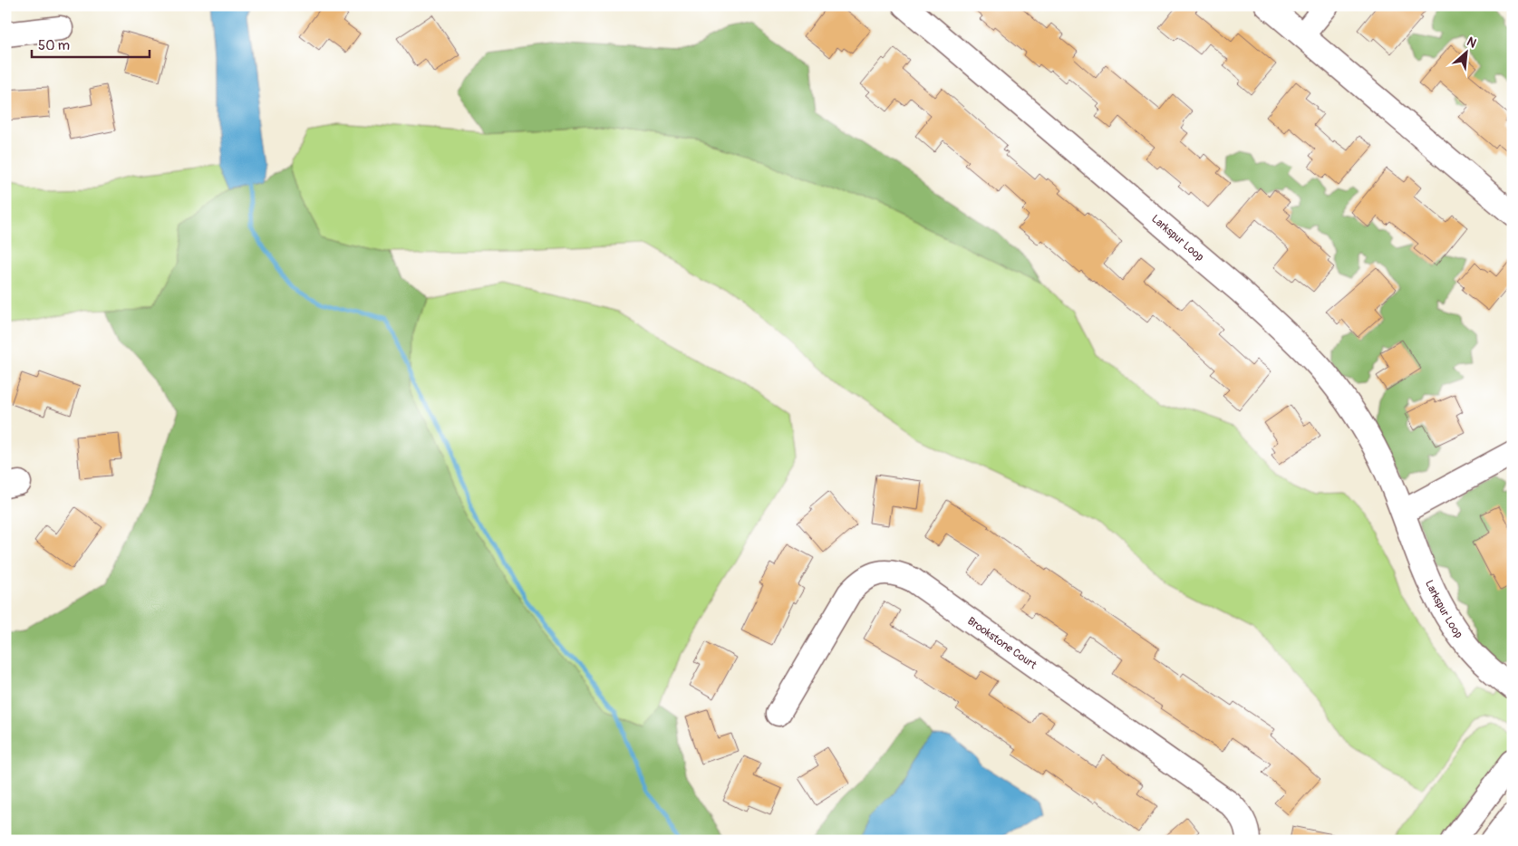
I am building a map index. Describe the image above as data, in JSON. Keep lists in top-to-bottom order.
{
  "streets": {
    "street": ["Larkspur Loop", "Brookstone Court"]
  },
  "scale_bar": "50 m",
  "north": "top right"
}
